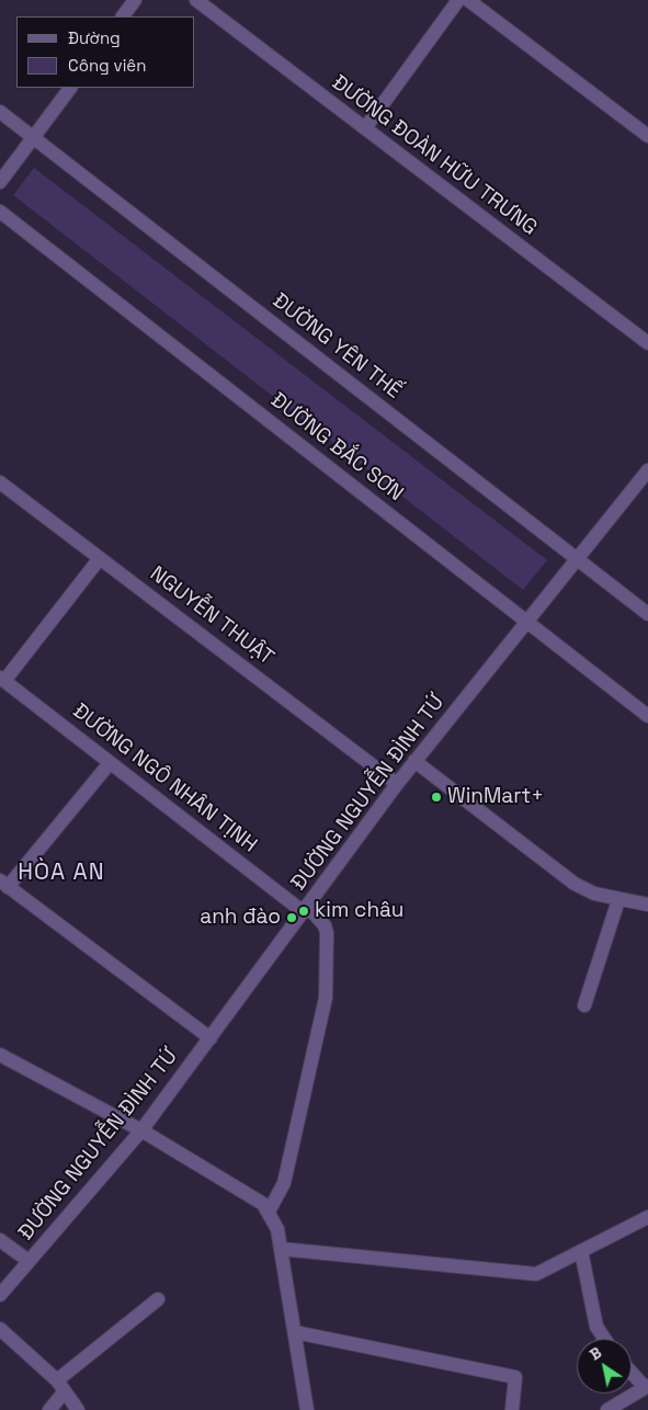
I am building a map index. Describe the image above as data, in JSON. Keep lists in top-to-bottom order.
{
  "streets": {
    "street": [
      "ĐƯỜNG ĐOÀN HỮU TRƯNG",
      "ĐƯỜNG YÊN THẾ",
      "ĐƯỜNG BẮC SƠN",
      "NGUYỄN THUẬT",
      "ĐƯỜNG NGÔ NHÂN TỊNH",
      "ĐƯỜNG NGUYỄN ĐÌNH TỨ"
    ]
  },
  "crossings": [
    ["ĐƯỜNG YÊN THẾ", "ĐƯỜNG NGUYỄN ĐÌNH TỨ"],
    ["ĐƯỜNG BẮC SƠN", "ĐƯỜNG NGUYỄN ĐÌNH TỨ"],
    ["NGUYỄN THUẬT", "ĐƯỜNG NGUYỄN ĐÌNH TỨ"],
    ["ĐƯỜNG NGÔ NHÂN TỊNH", "ĐƯỜNG NGUYỄN ĐÌNH TỨ"]
  ],
  "districts": ["HÒA AN"],
  "places": ["WinMart+", "kim châu", "anh đào"],
  "legend": ["Đường", "Công viên"],
  "north": "top left"
}
